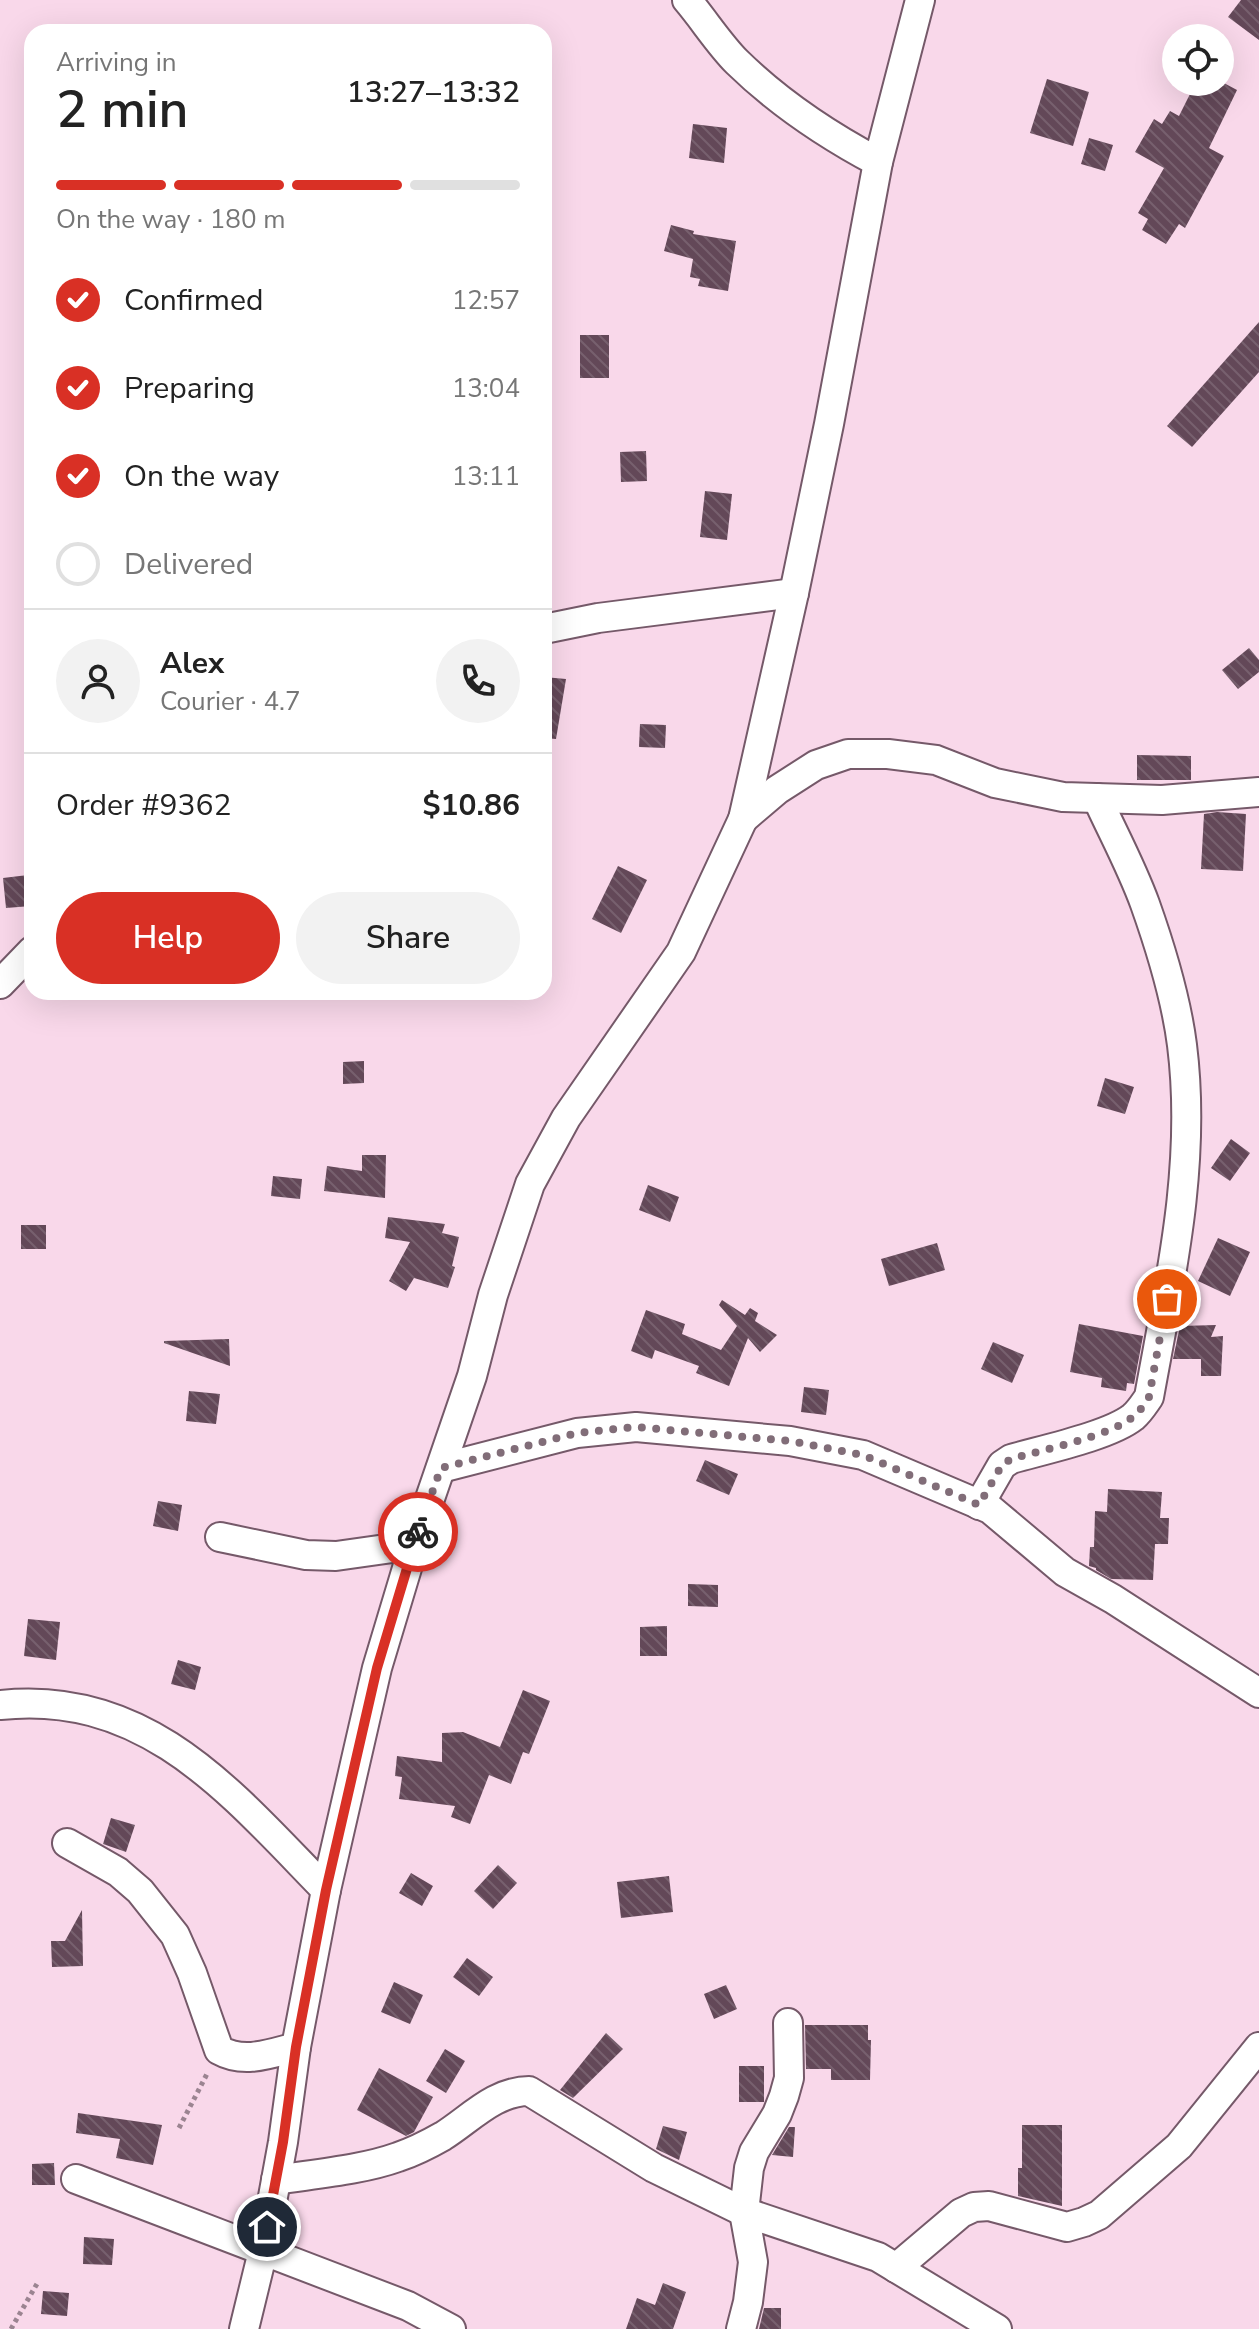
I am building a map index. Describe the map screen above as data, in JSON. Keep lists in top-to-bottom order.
{
  "page": {
    "heading": ["2 min", "Arriving in", "13:27–13:32"],
    "panel": [
      "Alex",
      "Courier · 4.7",
      "Order #9362",
      "$10.86"
    ],
    "bar": "On the way · 180 m",
    "list": [
      ["Confirmed", "12:57"],
      ["Preparing", "13:04"],
      ["On the way", "13:11"],
      "Delivered"
    ],
    "buttons": ["Help", "Share"]
  }
}
